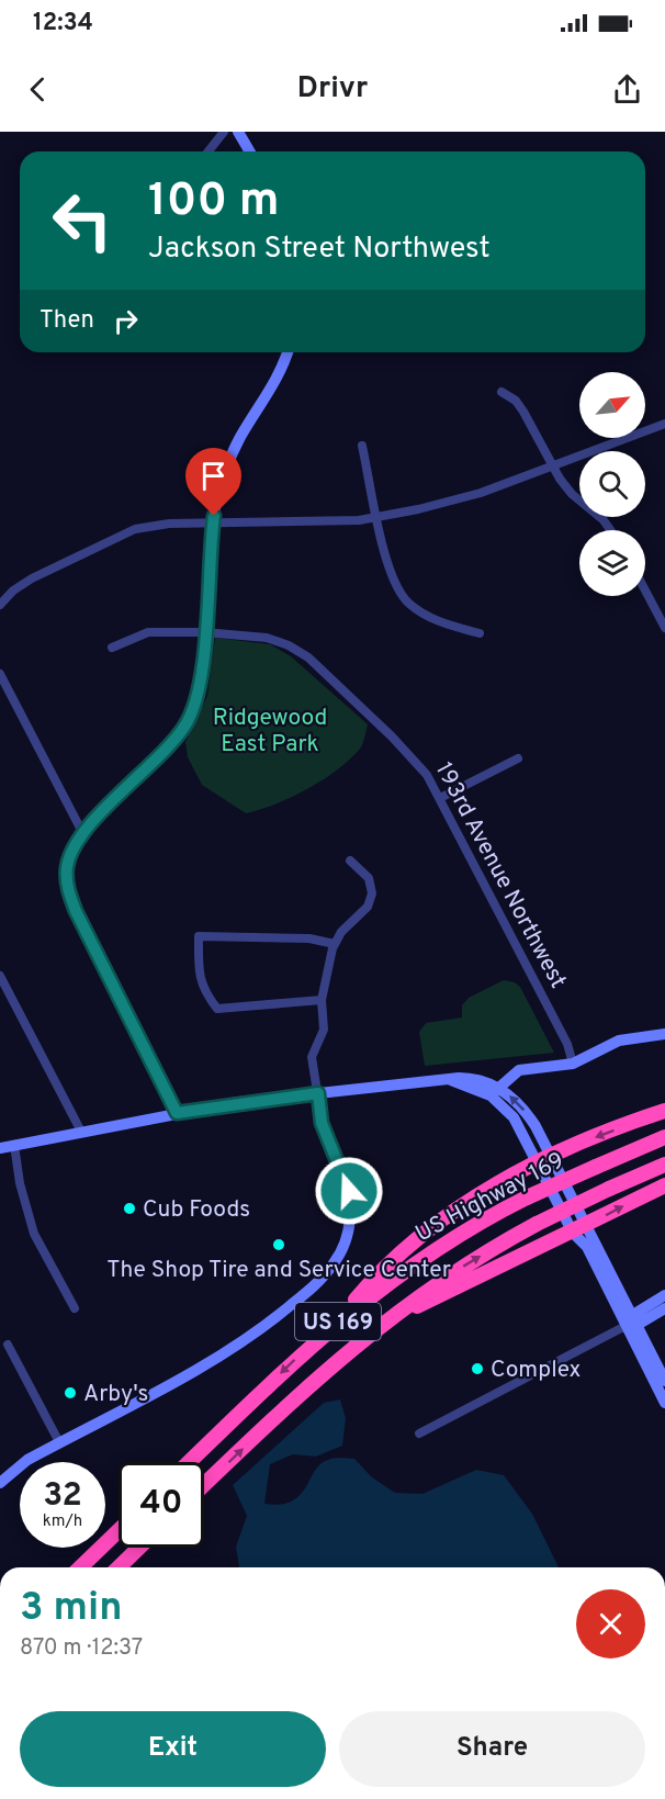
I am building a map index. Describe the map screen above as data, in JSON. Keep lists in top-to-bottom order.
{
  "streets": {
    "highway": ["US Highway 169", "US 169"],
    "street": ["193rd Avenue Northwest"]
  },
  "parks": ["Ridgewood East Park"],
  "places": [
    "Cub Foods",
    "The Shop Tire and Service Center",
    "Complex",
    "Arby's"
  ],
  "north": "top right",
  "page": {
    "status": "12:34",
    "header": "Drivr",
    "turn": ["100 m", "Jackson Street Northwest"],
    "then": "Then",
    "speed": "32 km/h",
    "limit": "40",
    "heading": ["3 min", "870 m · 12:37"],
    "buttons": ["Exit", "Share"]
  }
}
